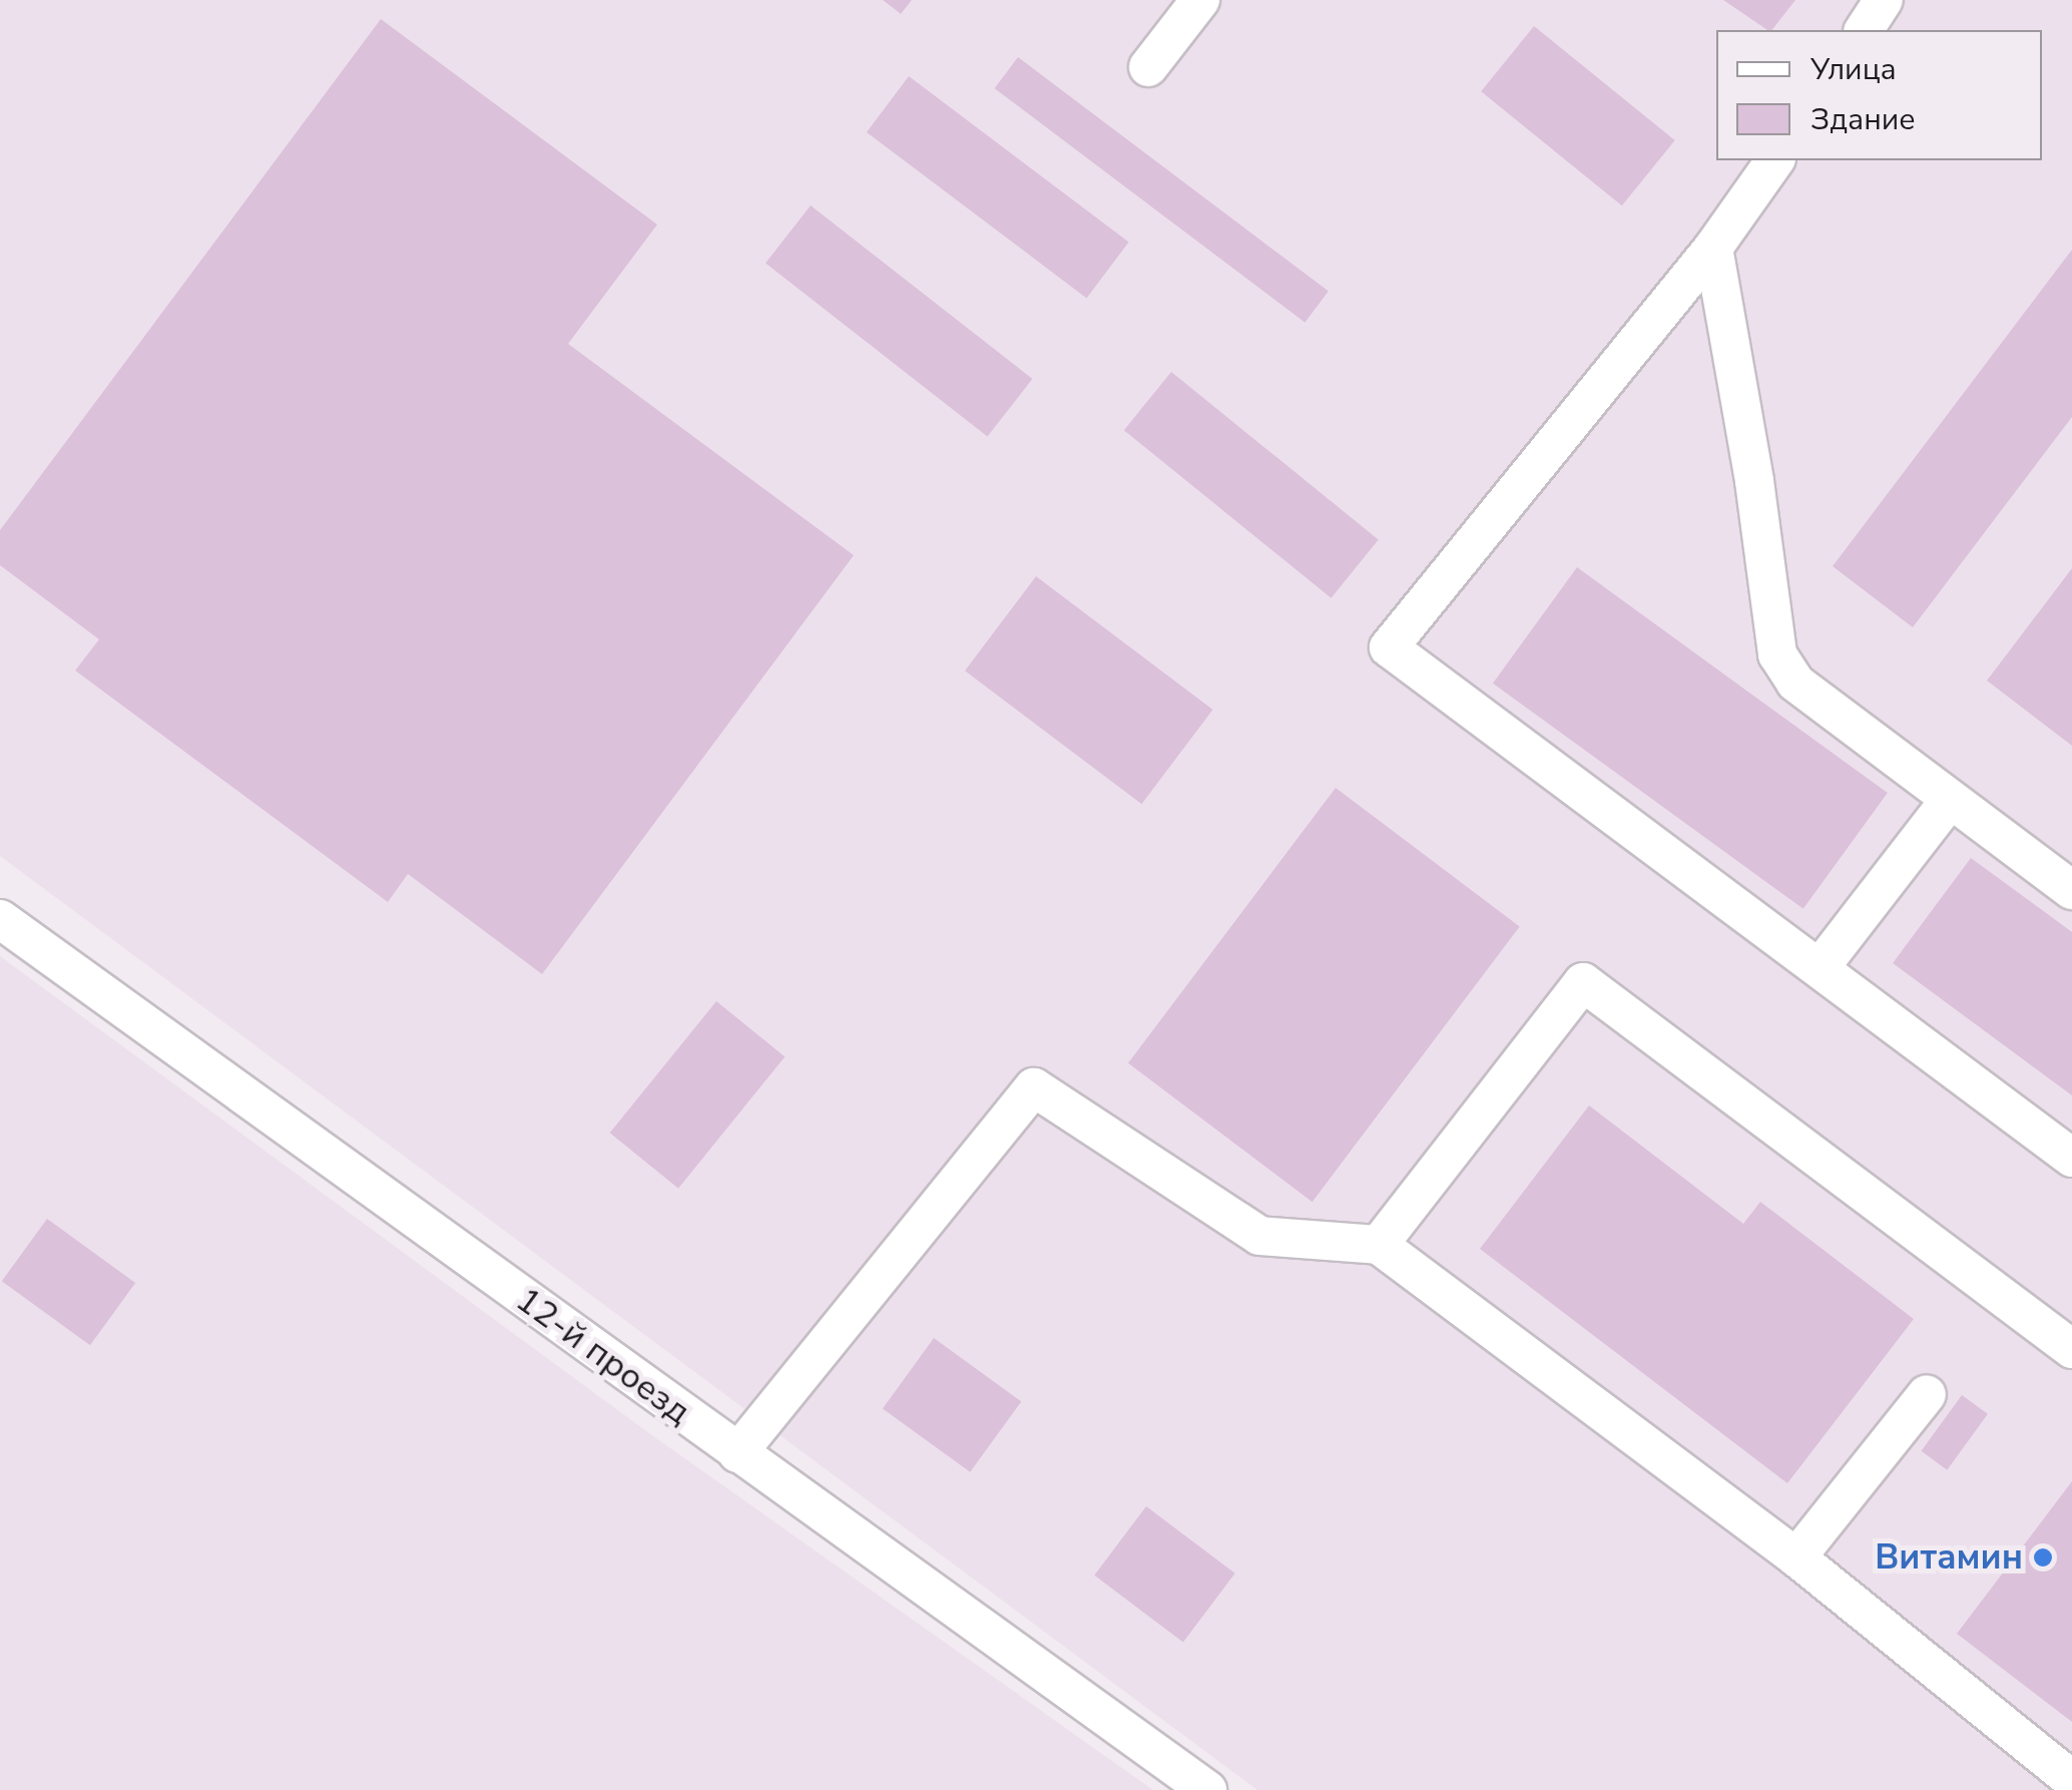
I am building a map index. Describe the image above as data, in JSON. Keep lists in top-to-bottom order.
{
  "streets": {
    "street": ["12-й проезд"]
  },
  "places": ["Витамин"],
  "legend": ["Улица", "Здание"]
}
